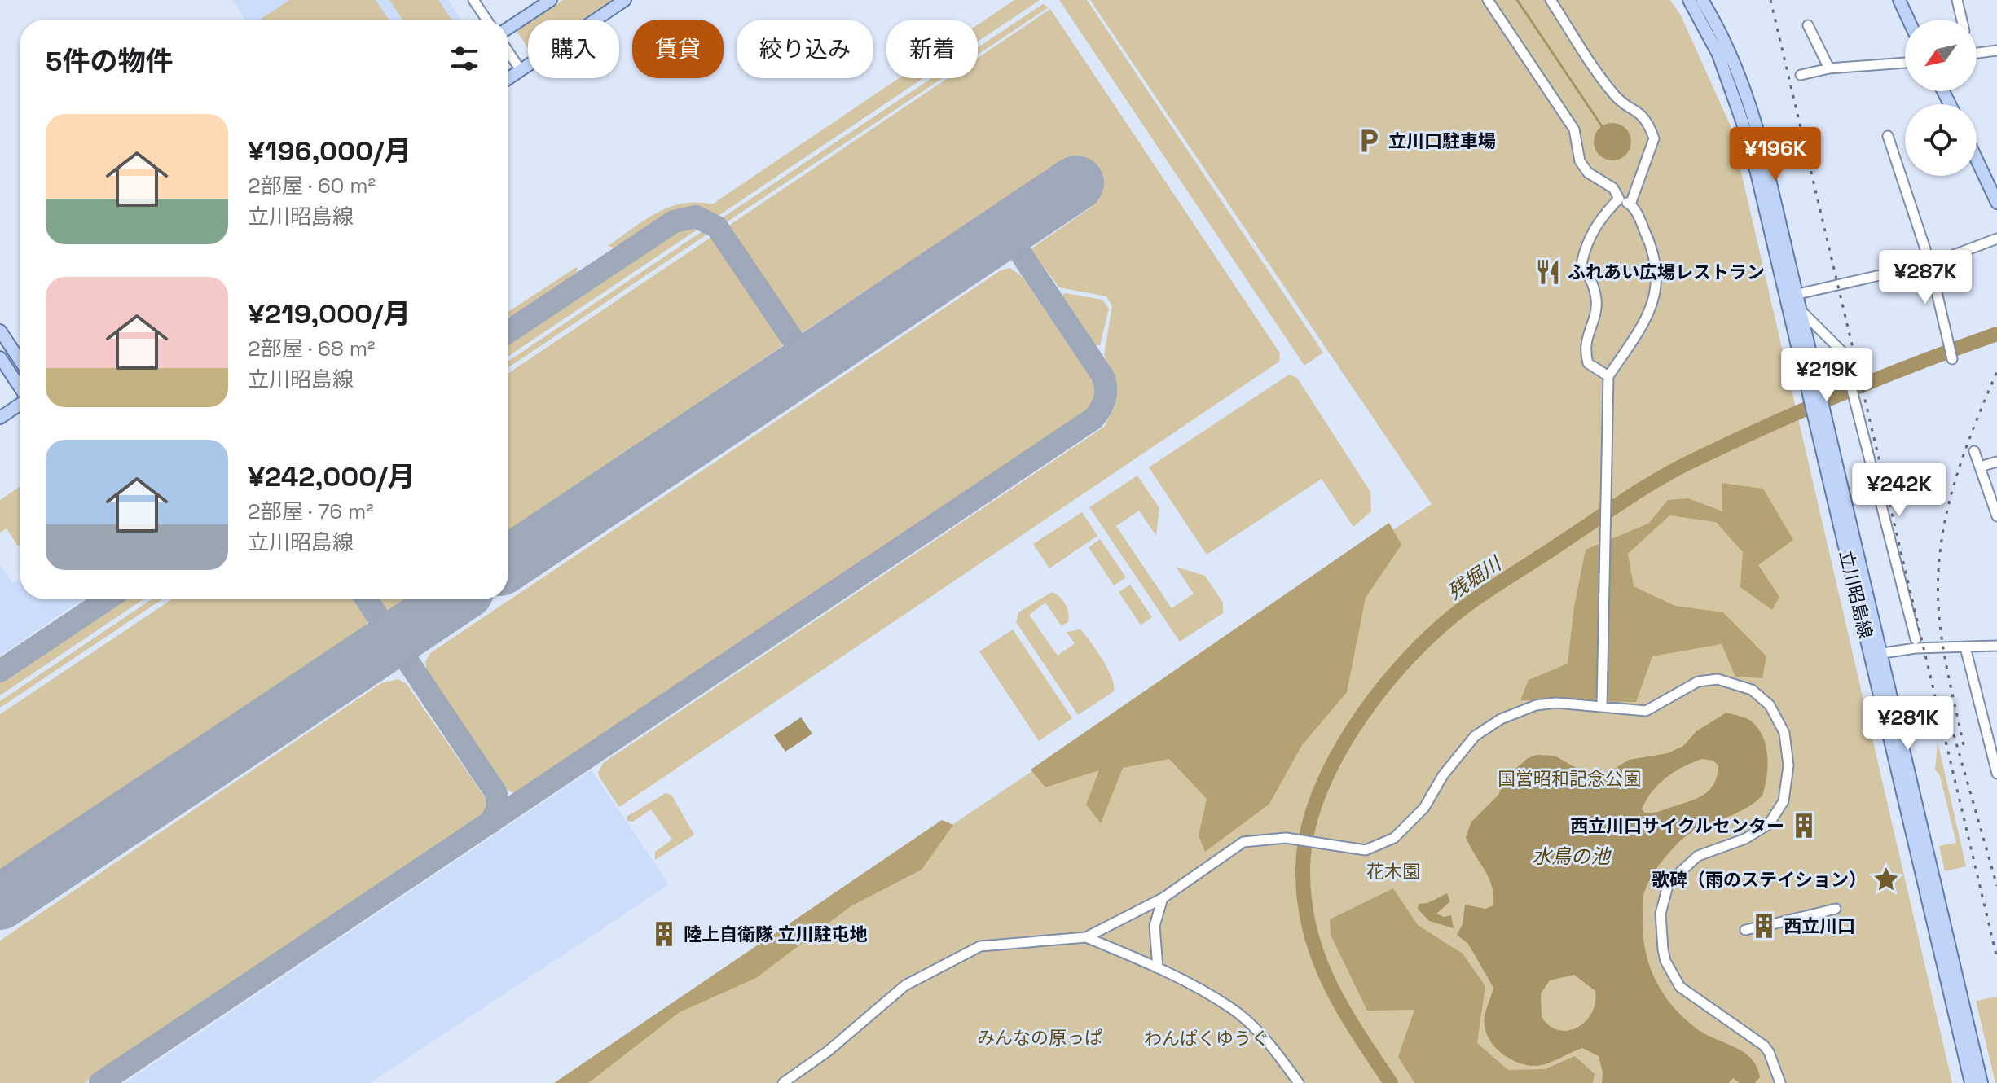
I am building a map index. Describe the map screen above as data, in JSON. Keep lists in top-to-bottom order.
{
  "streets": {
    "main road": ["立川昭島線"]
  },
  "water": ["残堀川", "水鳥の池"],
  "parks": [
    "国営昭和記念公園",
    "花木園",
    "みんなの原っぱ",
    "わんぱくゆうぐ"
  ],
  "places": {
    "parking": ["立川口駐車場"],
    "restaurant": ["ふれあい広場レストラン"],
    "building": ["西立川口サイクルセンター", "西立川口", "陸上自衛隊 立川駐屯地"],
    "place": ["歌碑（雨のステイション）"]
  },
  "north": "bottom left",
  "page": {
    "chip": [
      "購入",
      "賃貸",
      "絞り込み",
      "新着"
    ],
    "heading": "5件の物件",
    "list": [
      {
        "name": "¥196,000/月",
        "note": "2部屋 · 60 m² · 立川昭島線"
      },
      {
        "name": "¥219,000/月",
        "note": "2部屋 · 68 m² · 立川昭島線"
      },
      {
        "name": "¥242,000/月",
        "note": "2部屋 · 76 m² · 立川昭島線"
      }
    ],
    "price": [
      "¥196K",
      "¥287K",
      "¥219K",
      "¥242K",
      "¥281K"
    ]
  }
}
